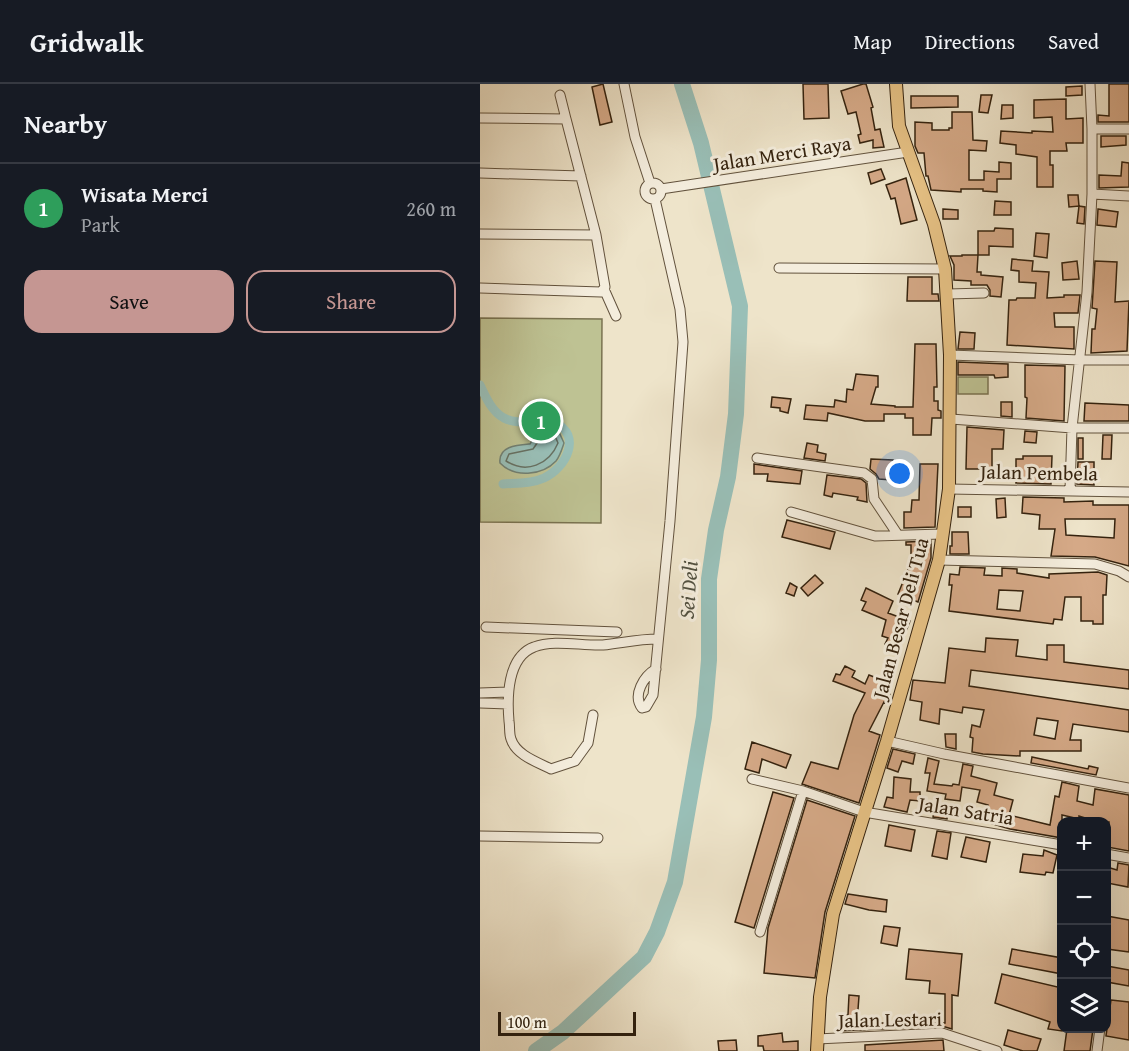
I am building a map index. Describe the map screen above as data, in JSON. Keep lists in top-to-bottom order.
{
  "streets": {
    "main road": ["Jalan Besar Deli Tua"],
    "street": [
      "Jalan Merci Raya",
      "Jalan Pembela",
      "Jalan Satria",
      "Jalan Lestari"
    ]
  },
  "crossings": [
    ["Jalan Merci Raya", "Jalan Besar Deli Tua"],
    ["Jalan Pembela", "Jalan Besar Deli Tua"],
    ["Jalan Besar Deli Tua", "Jalan Satria"],
    ["Jalan Besar Deli Tua", "Jalan Lestari"]
  ],
  "water": ["Sei Deli"],
  "scale_bar": "100 m",
  "page": {
    "header": "Gridwalk",
    "nav": ["Map", "Directions", "Saved"],
    "heading": "Nearby",
    "list": [
      {
        "mark": "1",
        "name": "Wisata Merci",
        "note": "Park",
        "value": "260 m"
      }
    ],
    "buttons": ["Save", "Share"],
    "pins": "1",
    "map_buttons": ["+", "−"],
    "scale": "100 m"
  }
}
